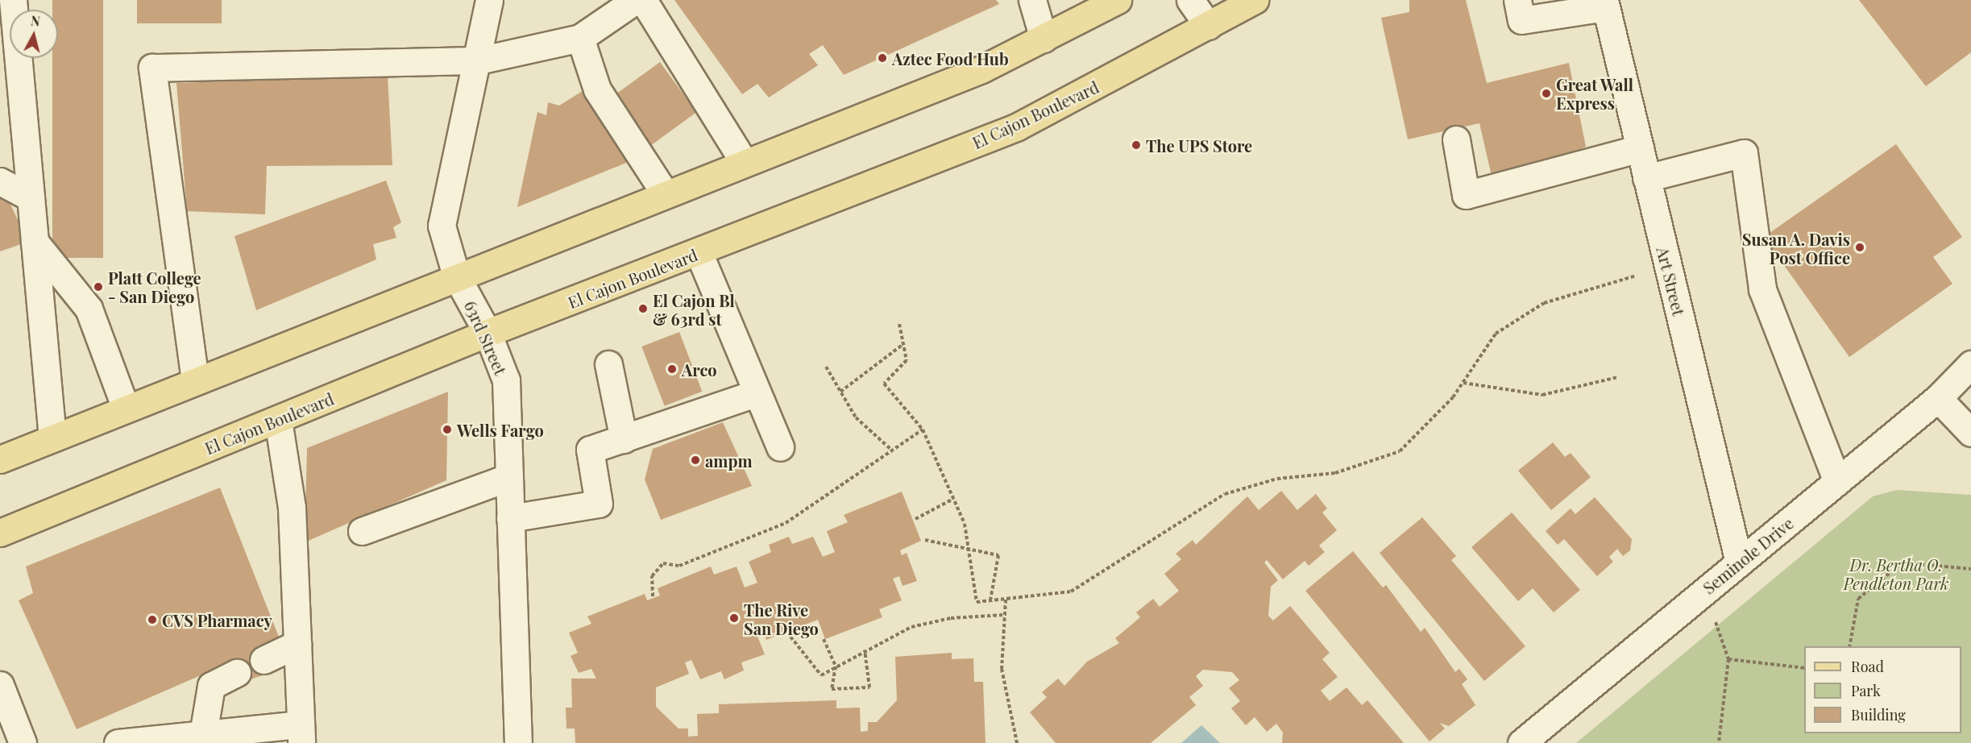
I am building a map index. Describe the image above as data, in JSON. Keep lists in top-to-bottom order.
{
  "streets": {
    "main road": ["El Cajon Boulevard"],
    "street": ["Art Street", "63rd Street", "Seminole Drive"]
  },
  "crossings": [
    ["El Cajon Boulevard", "63rd Street"],
    ["Art Street", "Seminole Drive"]
  ],
  "parks": ["Dr. Bertha O. Pendleton Park"],
  "places": [
    "Aztec Food Hub",
    "Great Wall Express",
    "The UPS Store",
    "Susan A. Davis Post Office",
    "Platt College - San Diego",
    "El Cajon Bl & 63rd st",
    "Arco",
    "Wells Fargo",
    "ampm",
    "The Rive San Diego",
    "CVS Pharmacy"
  ],
  "legend": ["Road", "Park", "Building"],
  "north": "top"
}
